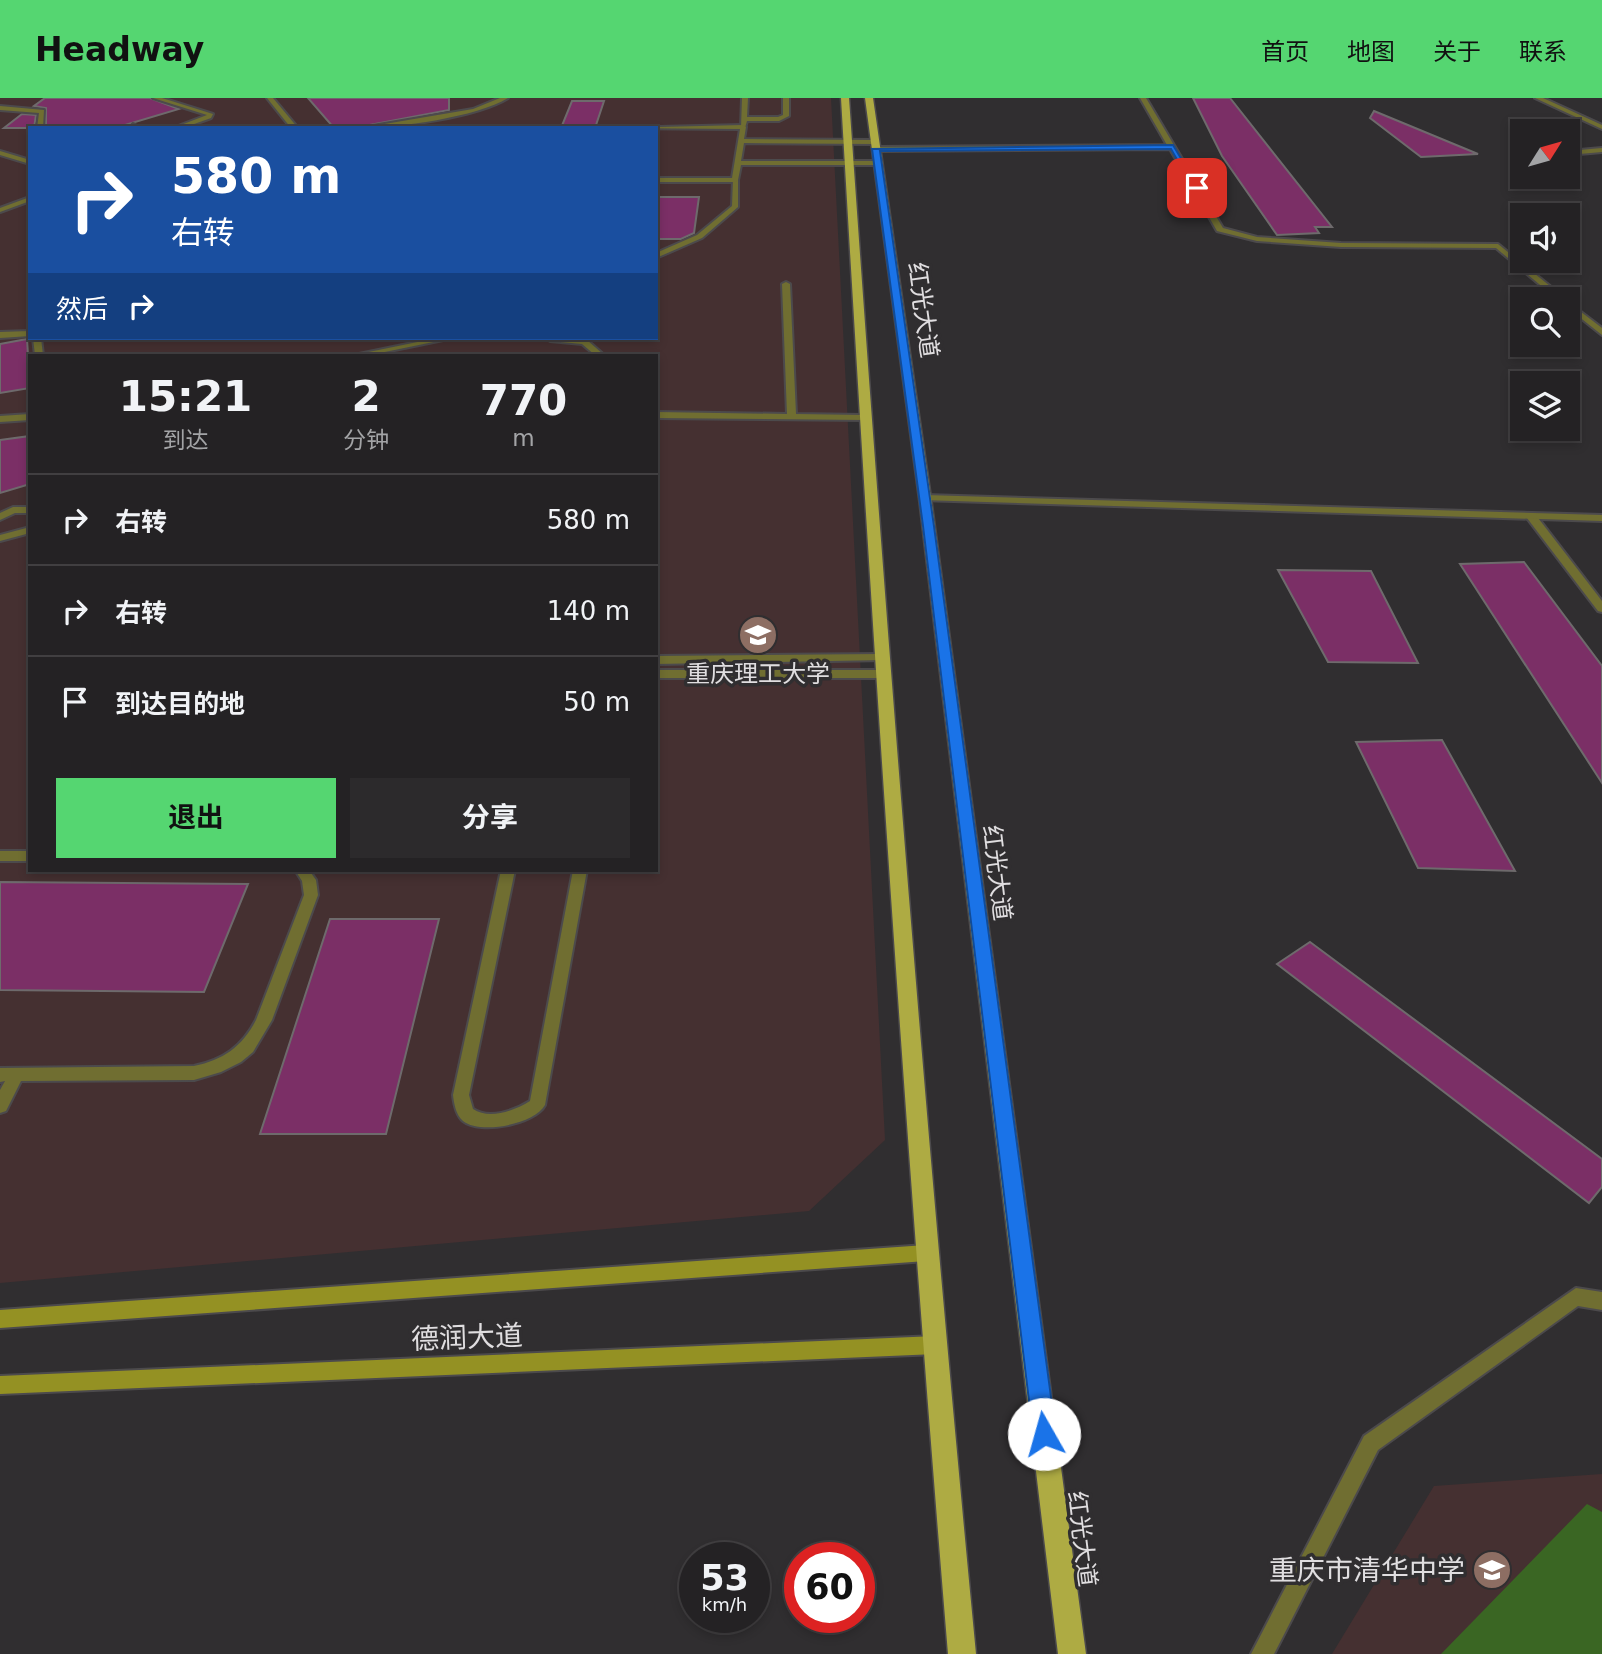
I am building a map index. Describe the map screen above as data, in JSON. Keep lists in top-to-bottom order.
{
  "streets": {
    "main road": ["红光大道", "德润大道"]
  },
  "places": {
    "school or university": ["重庆理工大学", "重庆市清华中学"]
  },
  "north": "top right",
  "page": {
    "header": "Headway",
    "nav": [
      "首页",
      "地图",
      "关于",
      "联系"
    ],
    "turn": ["580 m", "右转"],
    "then": "然后",
    "eta": [
      "15:21",
      "到达",
      "2",
      "分钟",
      "770",
      "m"
    ],
    "list": [
      {
        "name": "右转",
        "value": "580 m"
      },
      {
        "name": "右转",
        "value": "140 m"
      },
      {
        "name": "到达目的地",
        "value": "50 m"
      }
    ],
    "buttons": ["退出", "分享"],
    "speed": "53 km/h",
    "limit": "60"
  }
}
